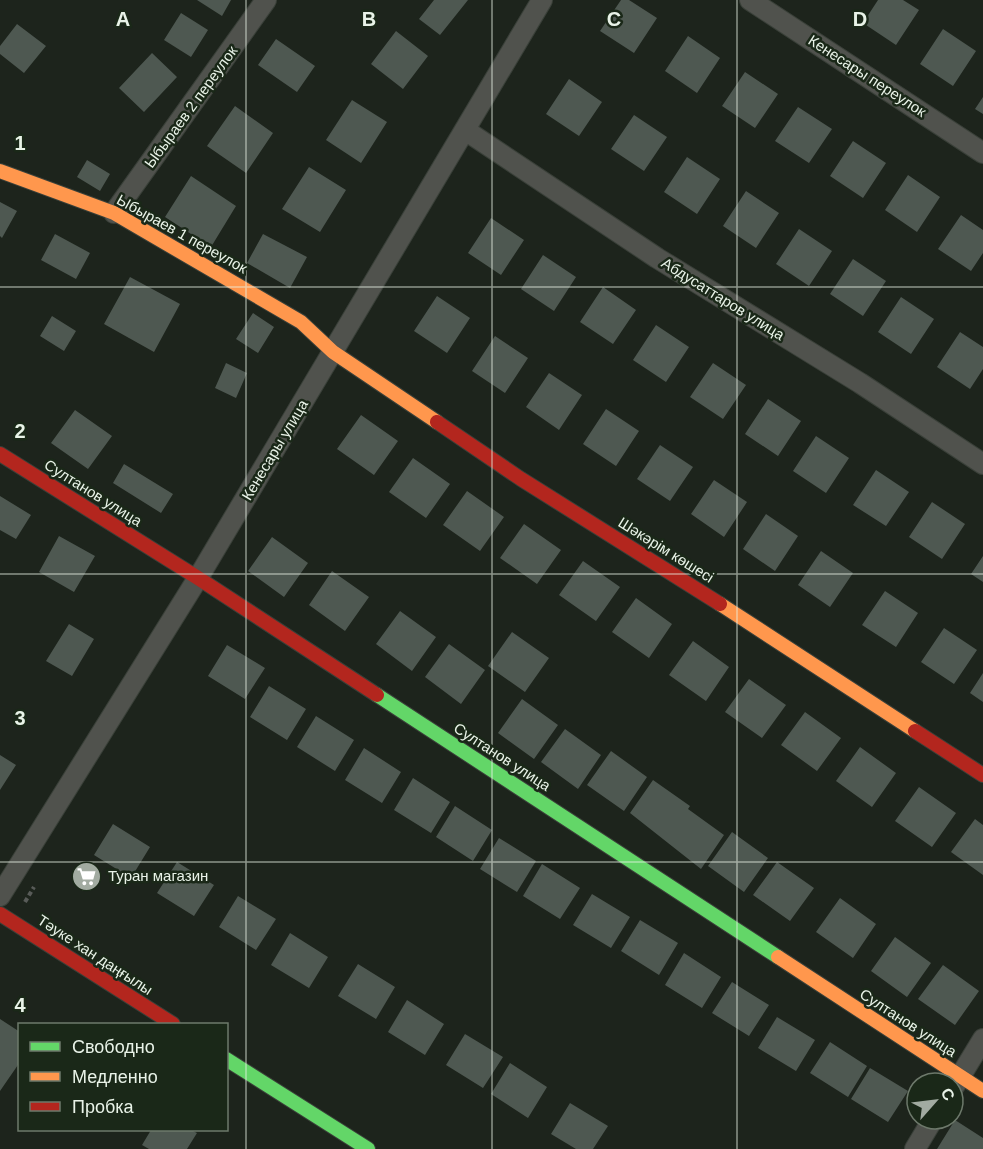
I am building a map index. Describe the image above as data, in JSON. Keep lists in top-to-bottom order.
{
  "streets": {
    "street": [
      "Кенесары переулок",
      "Ыбыраев 2 переулок",
      "Ыбыраев 1 переулок",
      "Абдусаттаров улица",
      "Кенесары улица",
      "Султанов улица",
      "Шәкәрім көшесі",
      "Тәуке хан даңғылы"
    ]
  },
  "crossings": [
    ["Ыбыраев 2 переулок", "Ыбыраев 1 переулок"],
    ["Ыбыраев 1 переулок", "Кенесары улица"],
    ["Ыбыраев 1 переулок", "Шәкәрім көшесі"],
    ["Абдусаттаров улица", "Кенесары улица"],
    ["Кенесары улица", "Султанов улица"],
    ["Кенесары улица", "Шәкәрім көшесі"]
  ],
  "places": {
    "supermarket": ["Туран магазин"]
  },
  "legend": ["Свободно", "Медленно", "Пробка"],
  "north": "top right",
  "grid": {
    "columns": [
      "A",
      "B",
      "C",
      "D"
    ],
    "rows": [
      "1",
      "2",
      "3",
      "4"
    ]
  }
}
